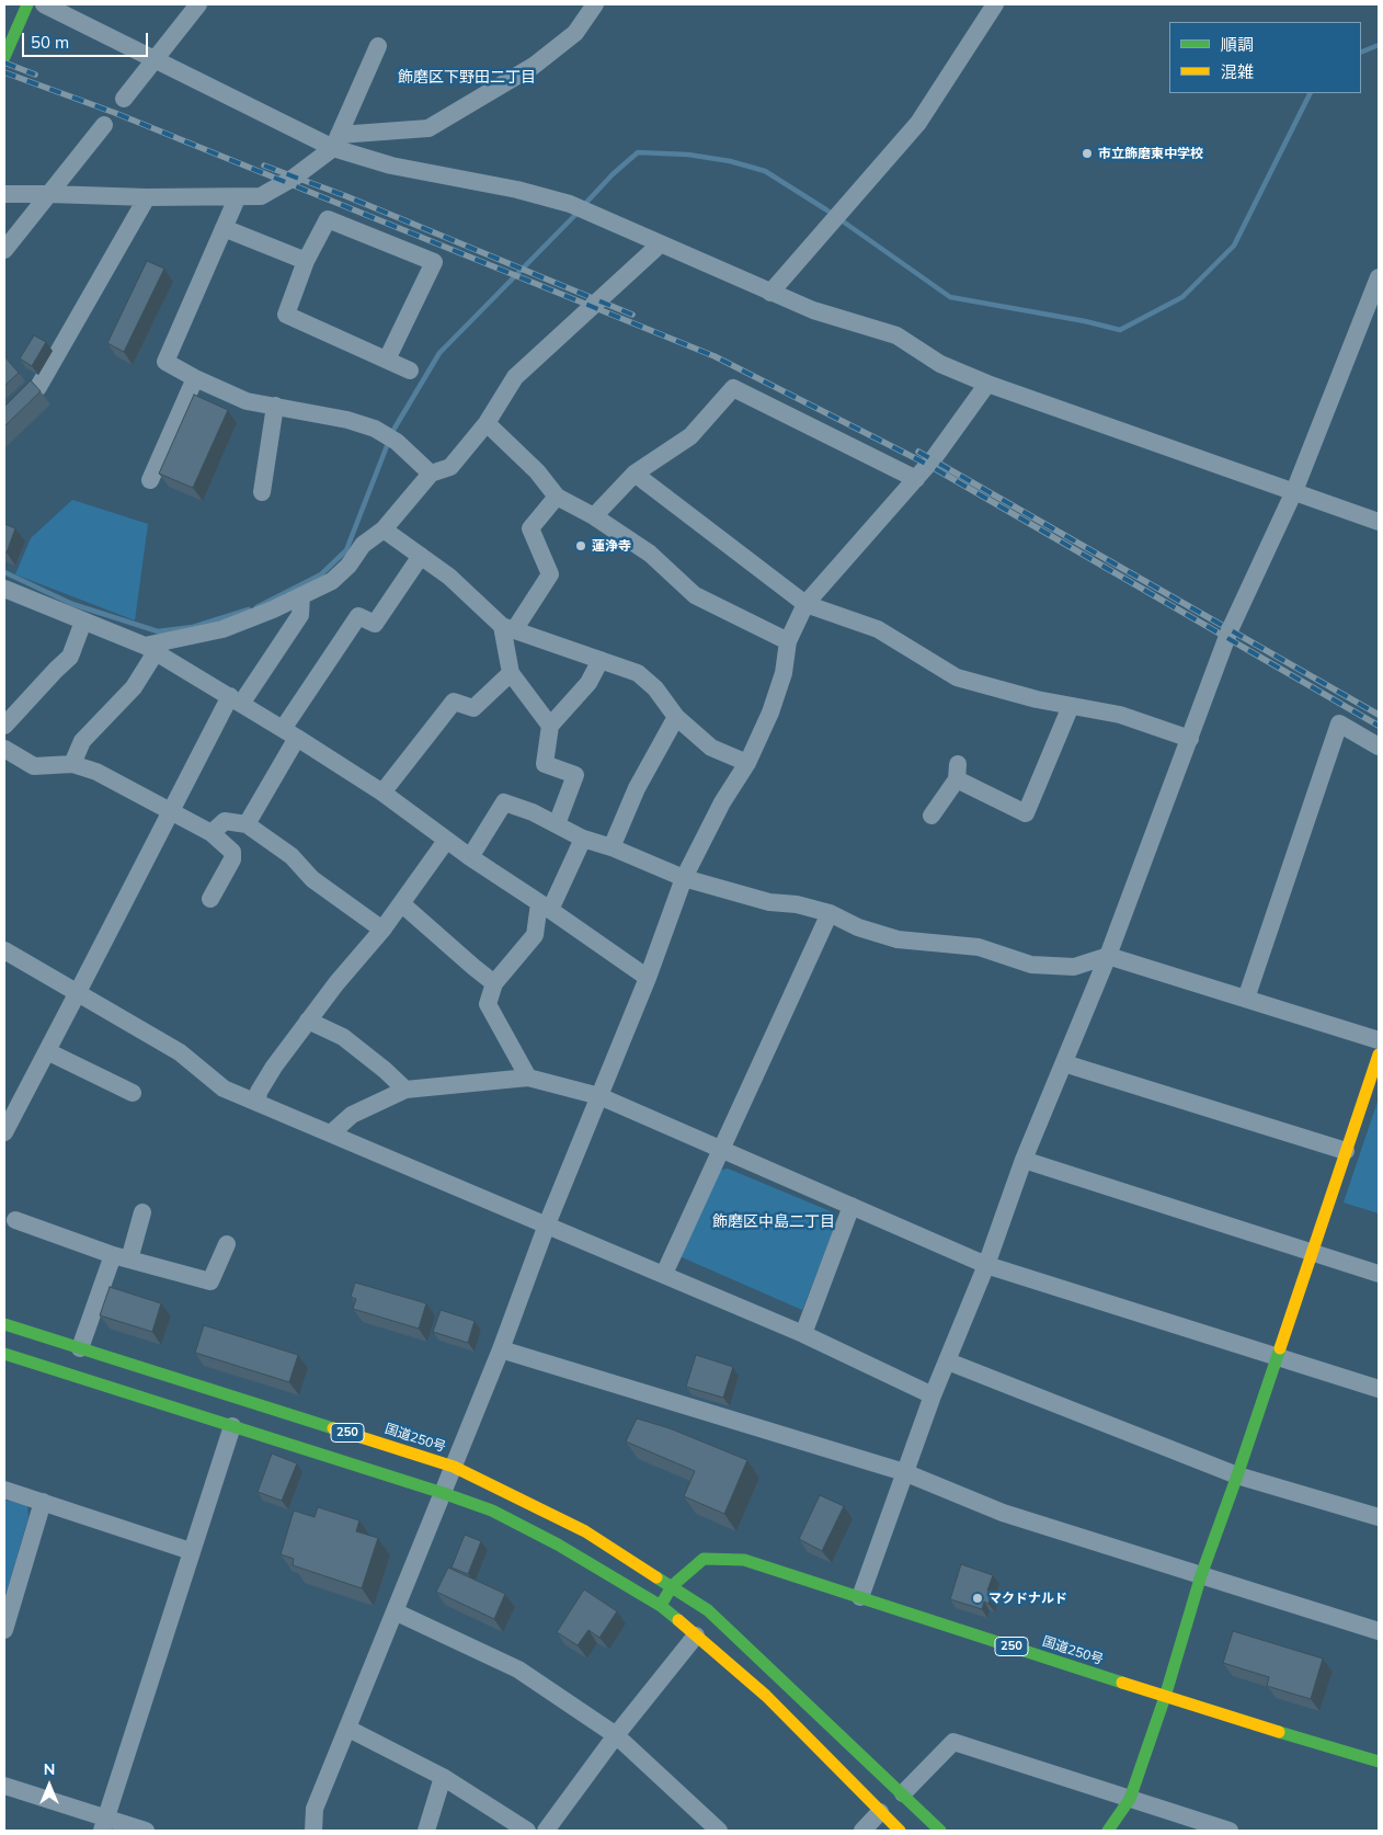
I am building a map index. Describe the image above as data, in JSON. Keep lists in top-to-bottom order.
{
  "streets": {
    "main road": ["250", "国道250号"]
  },
  "crossings": [
    ["250", "国道250号"]
  ],
  "districts": ["飾磨区下野田二丁目", "飾磨区中島二丁目"],
  "places": ["市立飾磨東中学校", "蓮浄寺", "マクドナルド"],
  "legend": ["順調", "混雑"],
  "scale_bar": "50 m",
  "north": "top"
}
